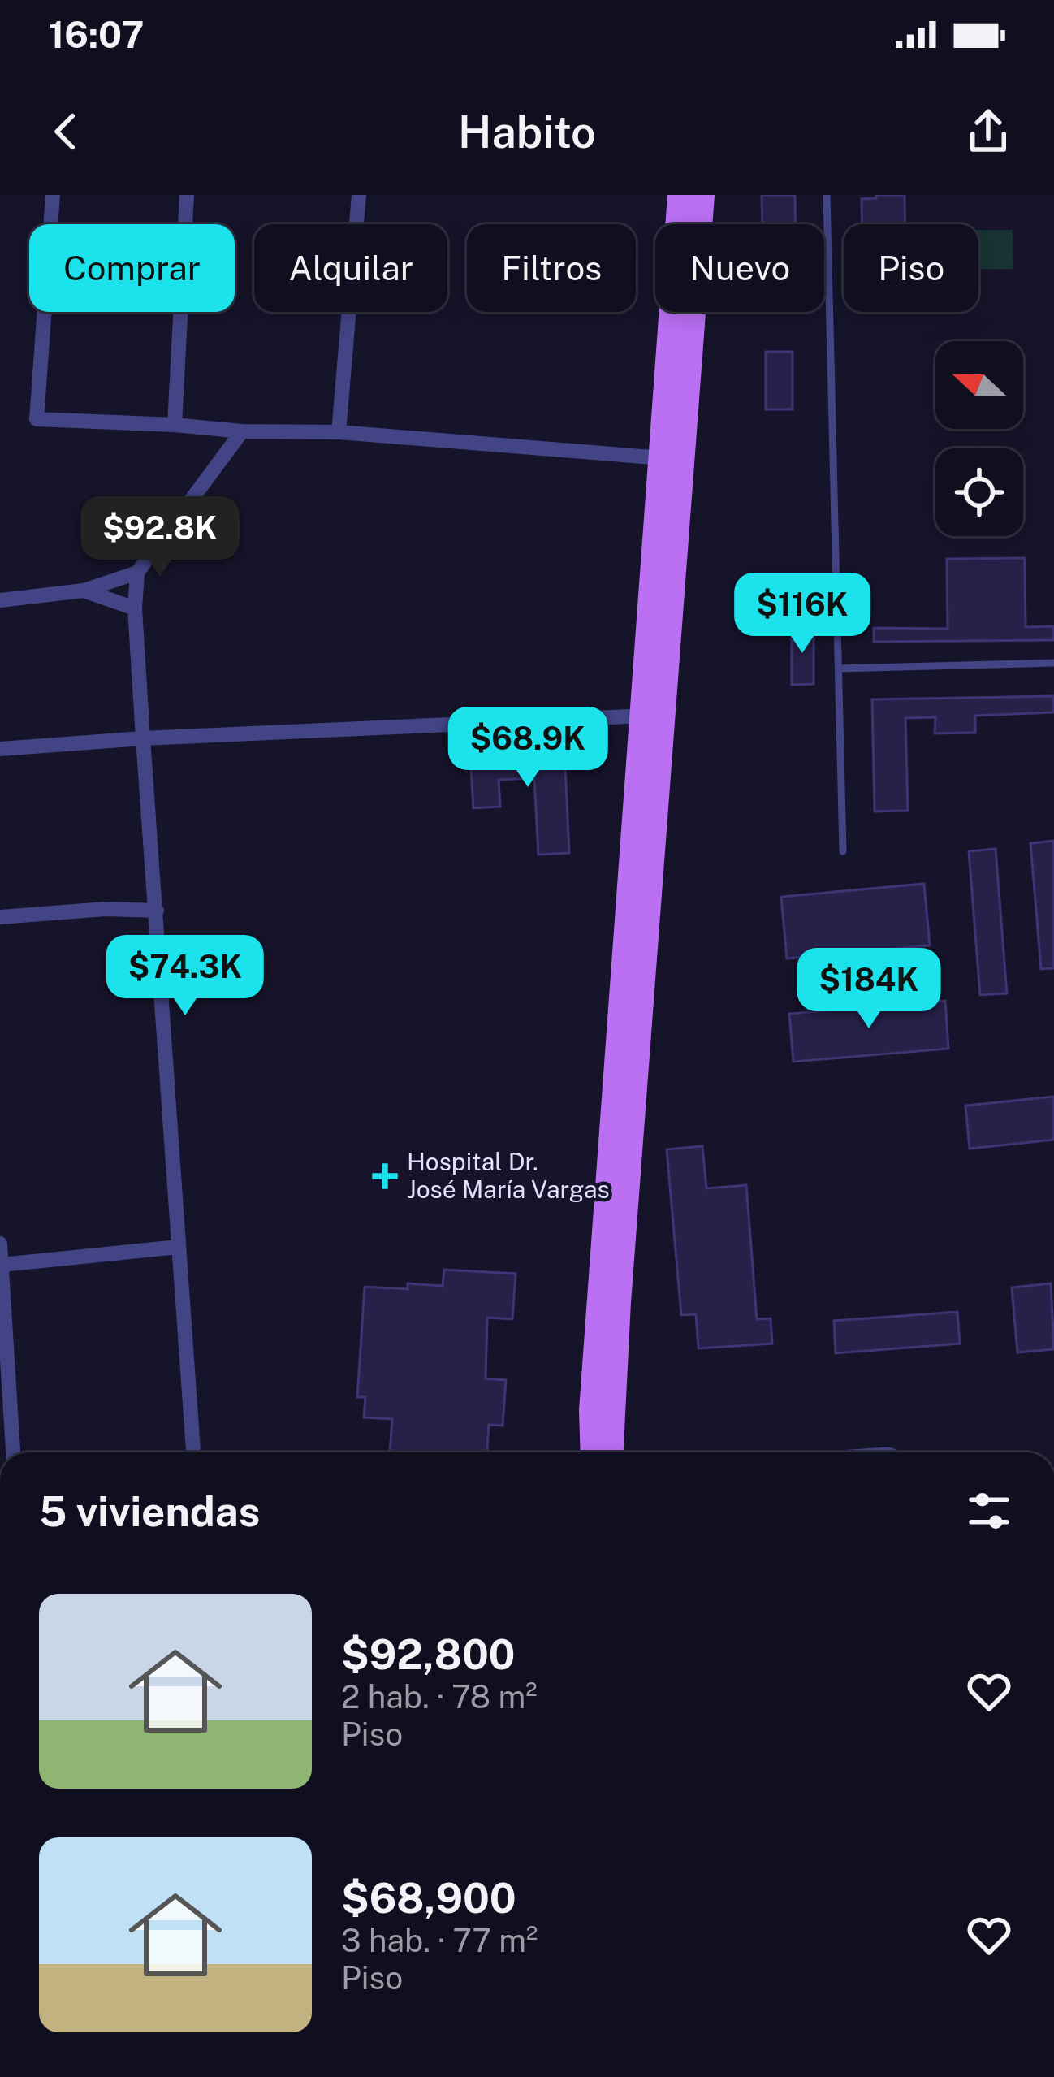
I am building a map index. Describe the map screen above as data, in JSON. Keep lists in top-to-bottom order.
{
  "places": {
    "health": ["Hospital Dr. José María Vargas"]
  },
  "north": "left",
  "page": {
    "status": "16:07",
    "header": "Habito",
    "chip": [
      "Comprar",
      "Alquilar",
      "Filtros",
      "Nuevo",
      "Piso"
    ],
    "price": [
      "$92.8K",
      "$116K",
      "$68.9K",
      "$74.3K",
      "$184K"
    ],
    "heading": "5 viviendas",
    "list": [
      {
        "name": "$92,800",
        "note": "2 hab. · 78 m² · Piso"
      },
      {
        "name": "$68,900",
        "note": "3 hab. · 77 m² · Piso"
      }
    ]
  }
}
